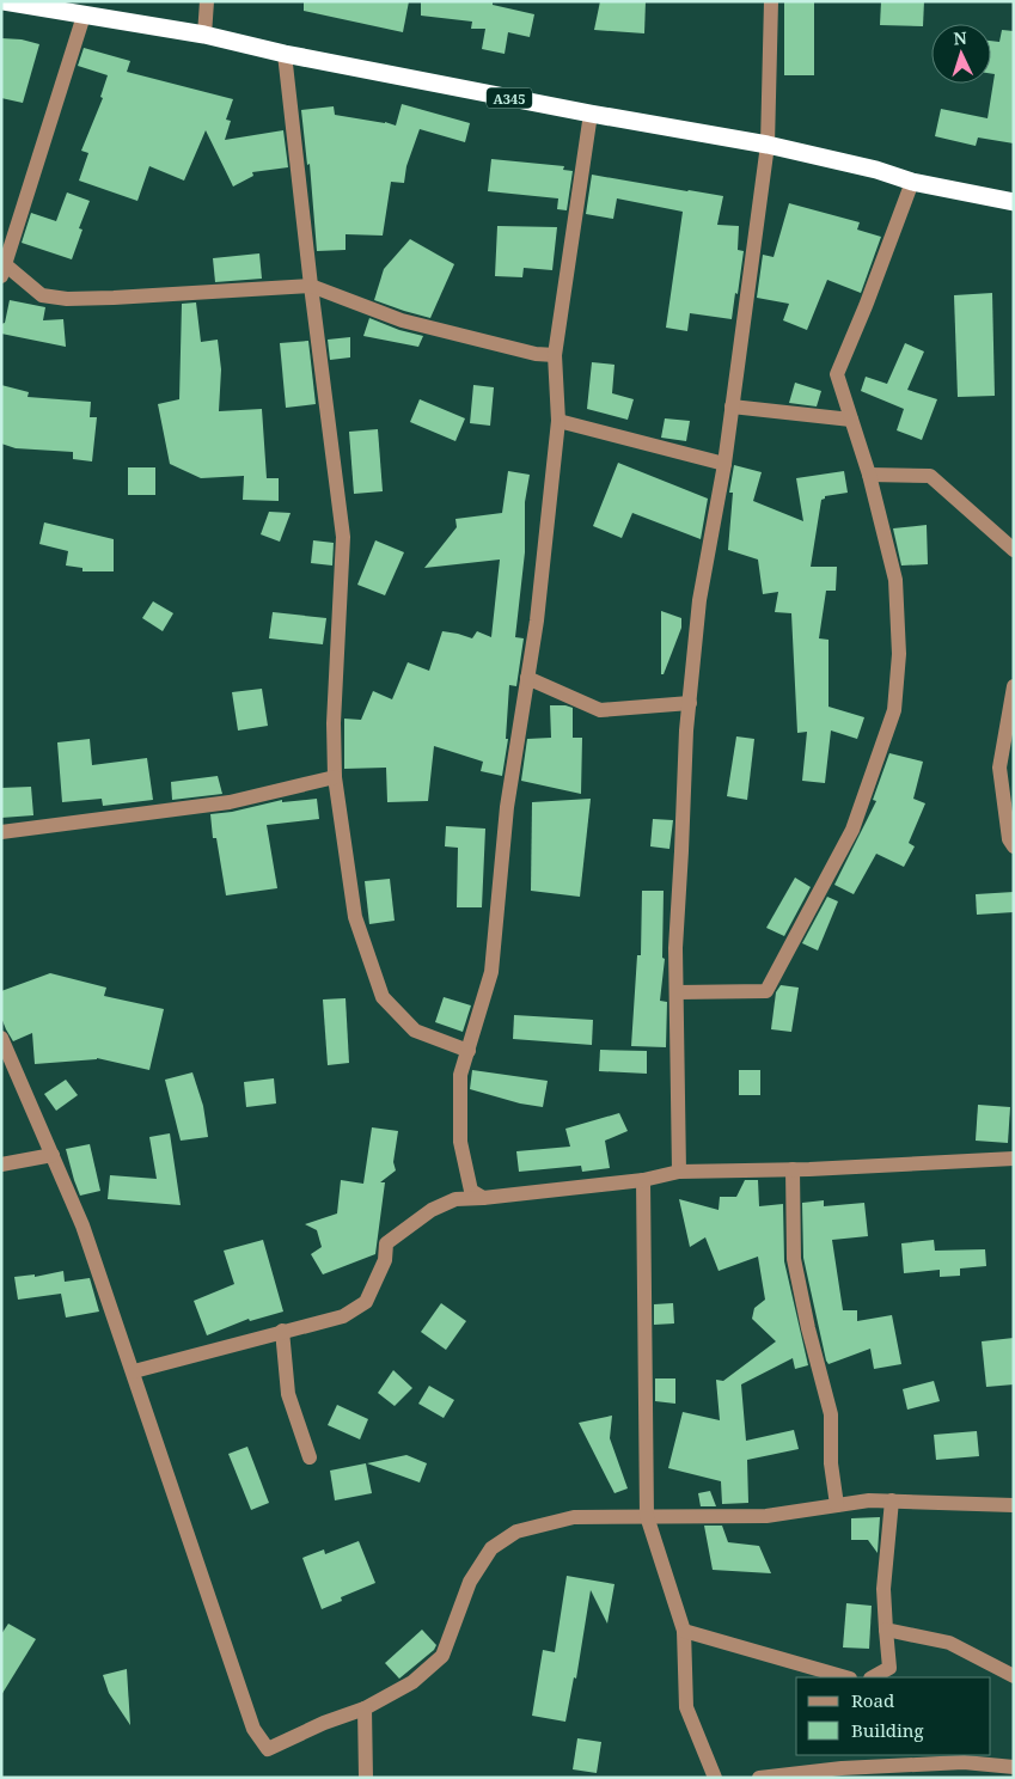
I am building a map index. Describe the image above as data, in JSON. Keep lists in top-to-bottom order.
{
  "streets": {
    "highway": ["A345"]
  },
  "legend": ["Road", "Building"],
  "north": "top"
}
